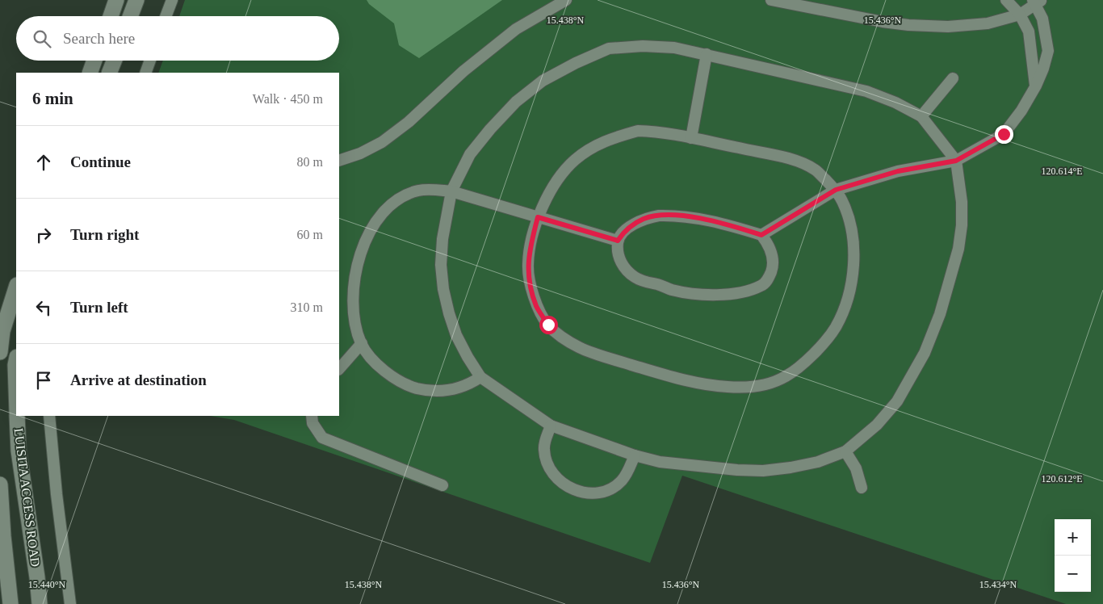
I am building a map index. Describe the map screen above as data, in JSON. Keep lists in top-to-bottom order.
{
  "streets": {
    "main road": ["LUISITA ACCESS ROAD"]
  },
  "page": {
    "search": "Search here",
    "heading": ["6 min", "Walk · 450 m"],
    "list": [
      ["Continue", "80 m"],
      ["Turn right", "60 m"],
      ["Turn left", "310 m"],
      "Arrive at destination"
    ],
    "map_buttons": ["+", "−"]
  },
  "coordinates": [
    "15.438°N",
    "15.436°N",
    "120.614°E",
    "120.612°E",
    "15.440°N",
    "15.434°N"
  ]
}
